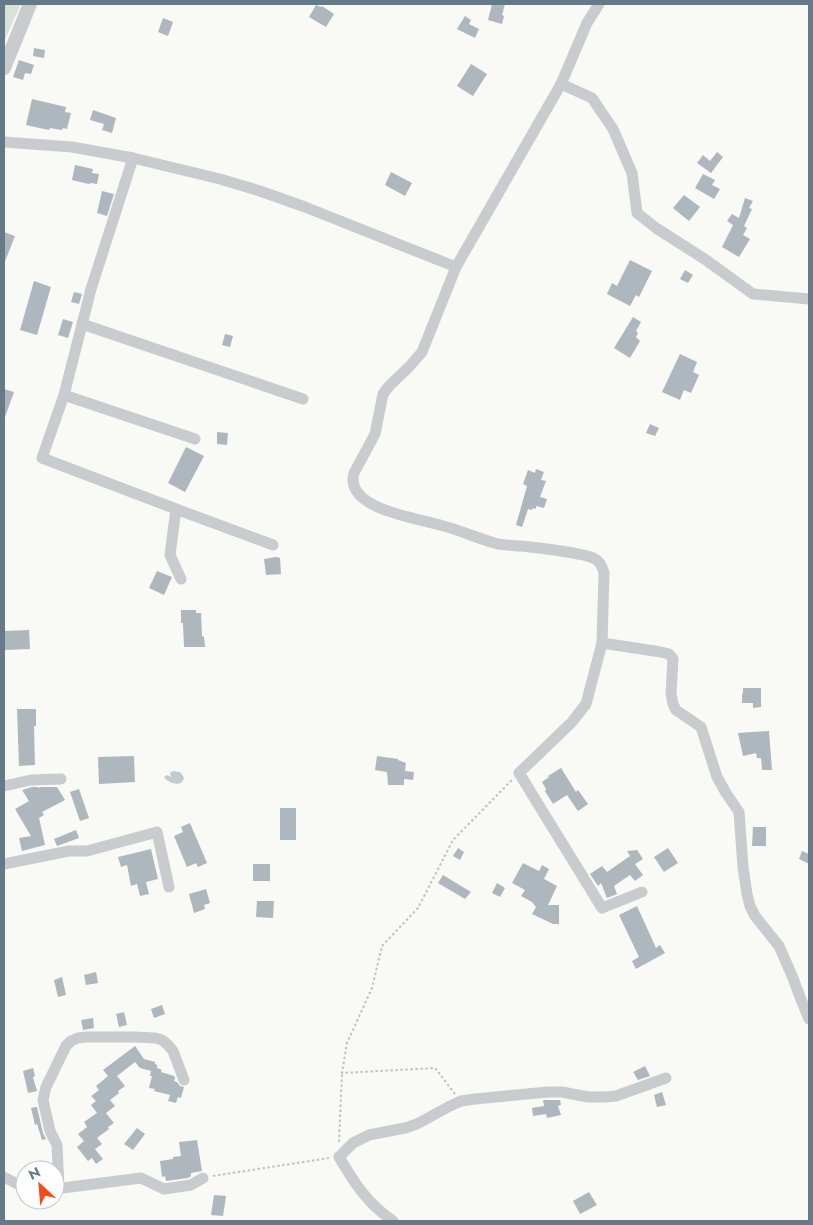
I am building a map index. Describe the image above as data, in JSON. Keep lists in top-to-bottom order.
{
  "north": "top left"
}
